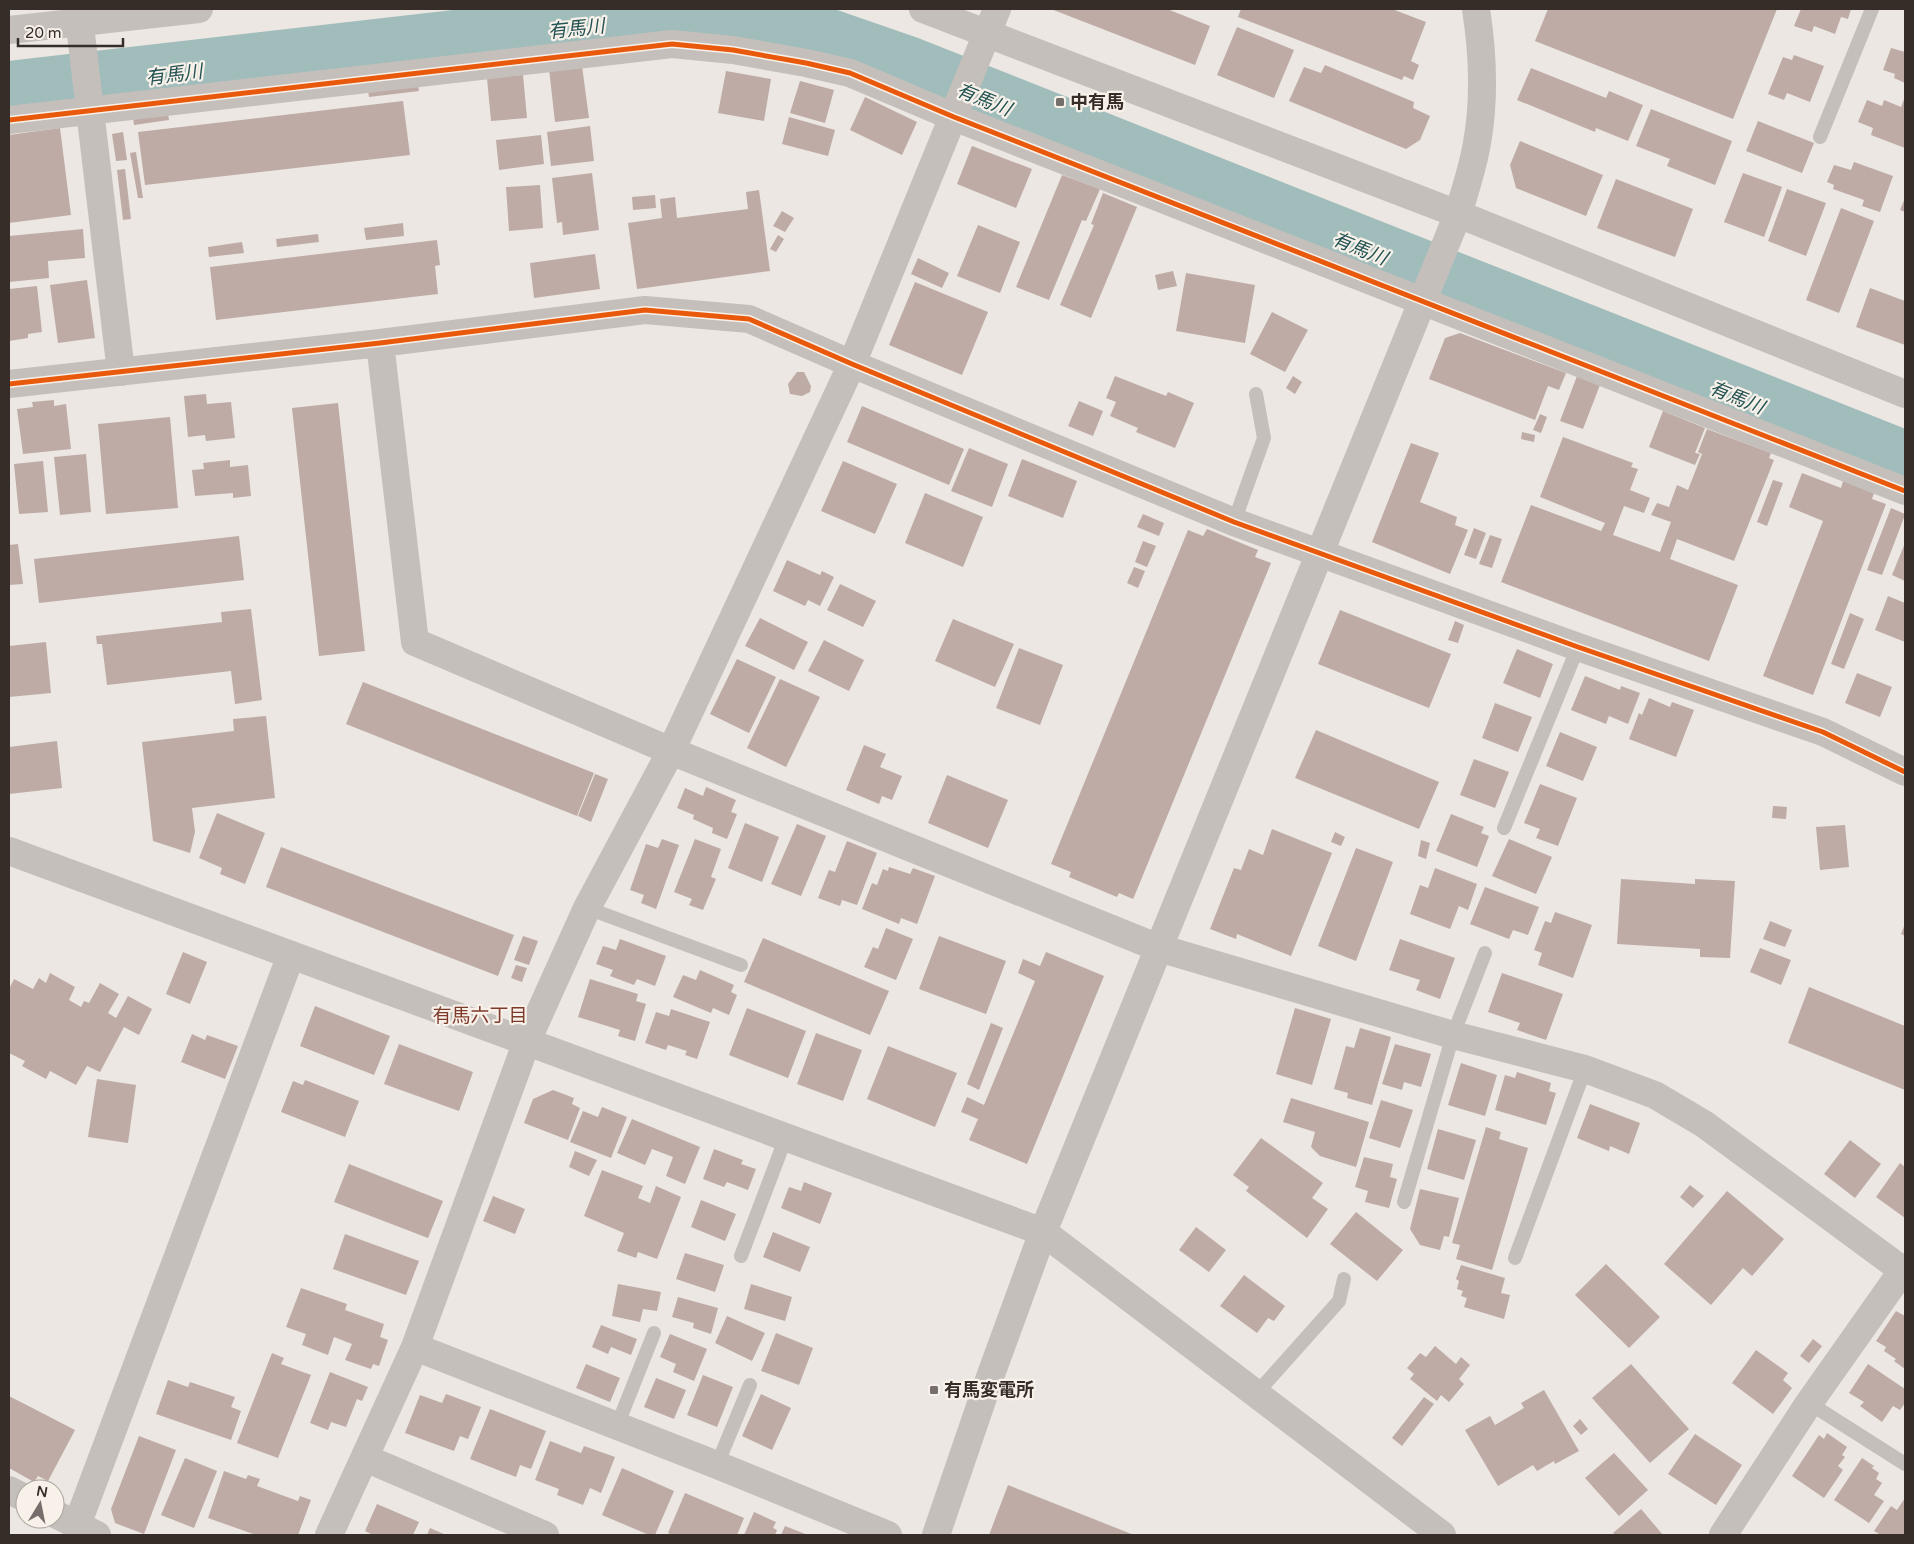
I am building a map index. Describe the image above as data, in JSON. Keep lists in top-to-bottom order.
{
  "districts": ["有馬六丁目"],
  "water": ["有馬川"],
  "places": {
    "transit": ["中有馬", "有馬変電所"]
  },
  "scale_bar": "20 m",
  "north": "top"
}
